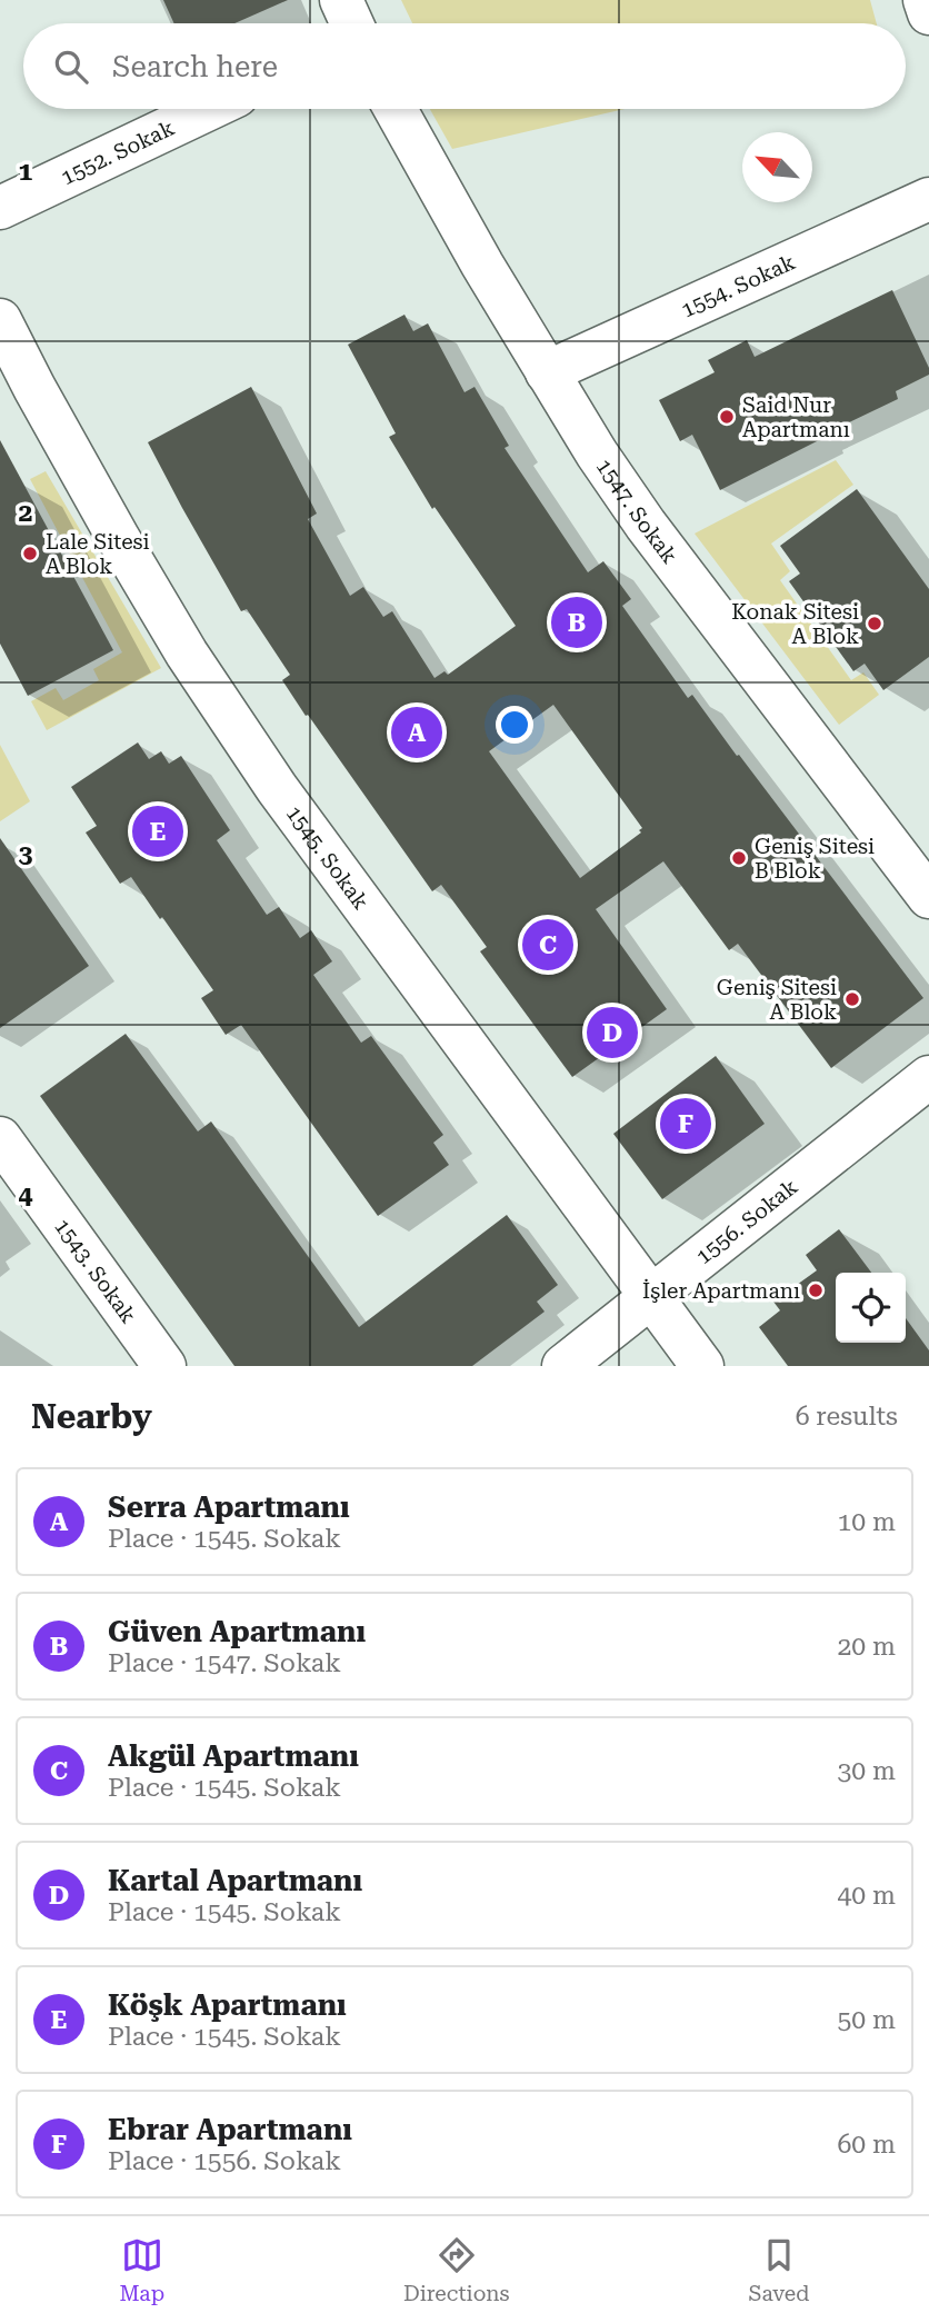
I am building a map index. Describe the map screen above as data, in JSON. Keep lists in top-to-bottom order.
{
  "streets": {
    "street": [
      "1552. Sokak",
      "1554. Sokak",
      "1547. Sokak",
      "1545. Sokak",
      "1556. Sokak",
      "1543. Sokak"
    ]
  },
  "crossings": [
    ["1554. Sokak", "1547. Sokak"],
    ["1545. Sokak", "1556. Sokak"]
  ],
  "places": [
    "Said Nur Apartmanı",
    "Lale Sitesi A Blok",
    "Konak Sitesi A Blok",
    "Geniş Sitesi B Blok",
    "Geniş Sitesi A Blok",
    "İşler Apartmanı"
  ],
  "north": "top left",
  "page": {
    "search": "Search here",
    "pins": [
      "B",
      "A",
      "E",
      "C",
      "D",
      "F"
    ],
    "heading": ["Nearby", "6 results"],
    "list": [
      {
        "mark": "A",
        "name": "Serra Apartmanı",
        "note": "Place · 1545. Sokak",
        "value": "10 m"
      },
      {
        "mark": "B",
        "name": "Güven Apartmanı",
        "note": "Place · 1547. Sokak",
        "value": "20 m"
      },
      {
        "mark": "C",
        "name": "Akgül Apartmanı",
        "note": "Place · 1545. Sokak",
        "value": "30 m"
      },
      {
        "mark": "D",
        "name": "Kartal Apartmanı",
        "note": "Place · 1545. Sokak",
        "value": "40 m"
      },
      {
        "mark": "E",
        "name": "Köşk Apartmanı",
        "note": "Place · 1545. Sokak",
        "value": "50 m"
      },
      {
        "mark": "F",
        "name": "Ebrar Apartmanı",
        "note": "Place · 1556. Sokak",
        "value": "60 m"
      }
    ],
    "nav": ["Map", "Directions", "Saved"]
  },
  "grid": {
    "rows": [
      "1",
      "2",
      "3",
      "4"
    ]
  }
}
